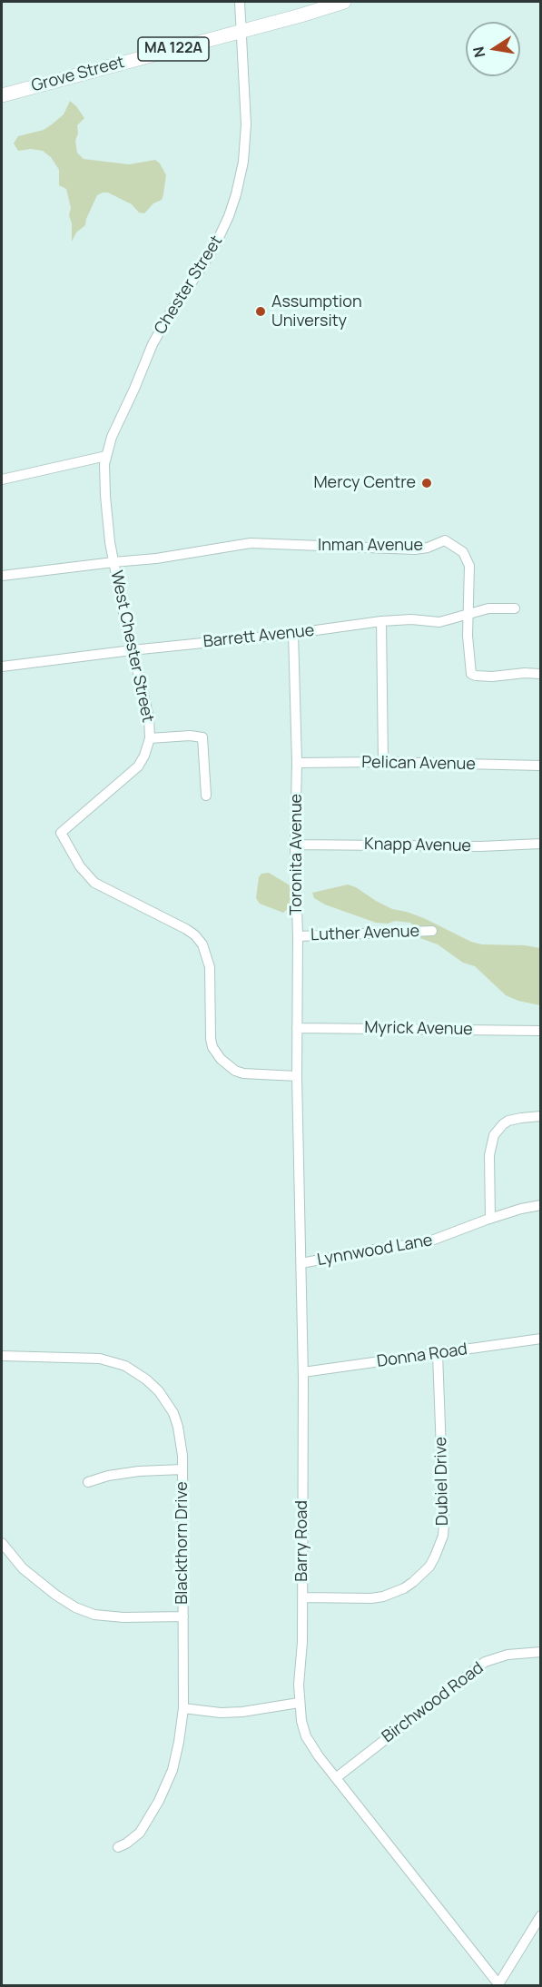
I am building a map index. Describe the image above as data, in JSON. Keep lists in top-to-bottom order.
{
  "streets": {
    "main road": ["MA 122A", "Grove Street"],
    "street": [
      "Chester Street",
      "Inman Avenue",
      "Barrett Avenue",
      "West Chester Street",
      "Pelican Avenue",
      "Knapp Avenue",
      "Toronita Avenue",
      "Luther Avenue",
      "Myrick Avenue",
      "Lynnwood Lane",
      "Donna Road",
      "Dubiel Drive",
      "Barry Road",
      "Blackthorn Drive",
      "Birchwood Road"
    ]
  },
  "crossings": [
    ["Grove Street", "Chester Street"],
    ["Chester Street", "West Chester Street"],
    ["Inman Avenue", "Barrett Avenue"],
    ["Inman Avenue", "West Chester Street"],
    ["Barrett Avenue", "West Chester Street"],
    ["Barrett Avenue", "Toronita Avenue"],
    ["West Chester Street", "Toronita Avenue"],
    ["West Chester Street", "Barry Road"],
    ["Pelican Avenue", "Toronita Avenue"],
    ["Knapp Avenue", "Toronita Avenue"],
    ["Toronita Avenue", "Luther Avenue"],
    ["Toronita Avenue", "Myrick Avenue"],
    ["Toronita Avenue", "Barry Road"],
    ["Lynnwood Lane", "Barry Road"],
    ["Donna Road", "Dubiel Drive"],
    ["Donna Road", "Barry Road"],
    ["Dubiel Drive", "Barry Road"],
    ["Barry Road", "Birchwood Road"]
  ],
  "places": ["Assumption University", "Mercy Centre"],
  "north": "left"
}
